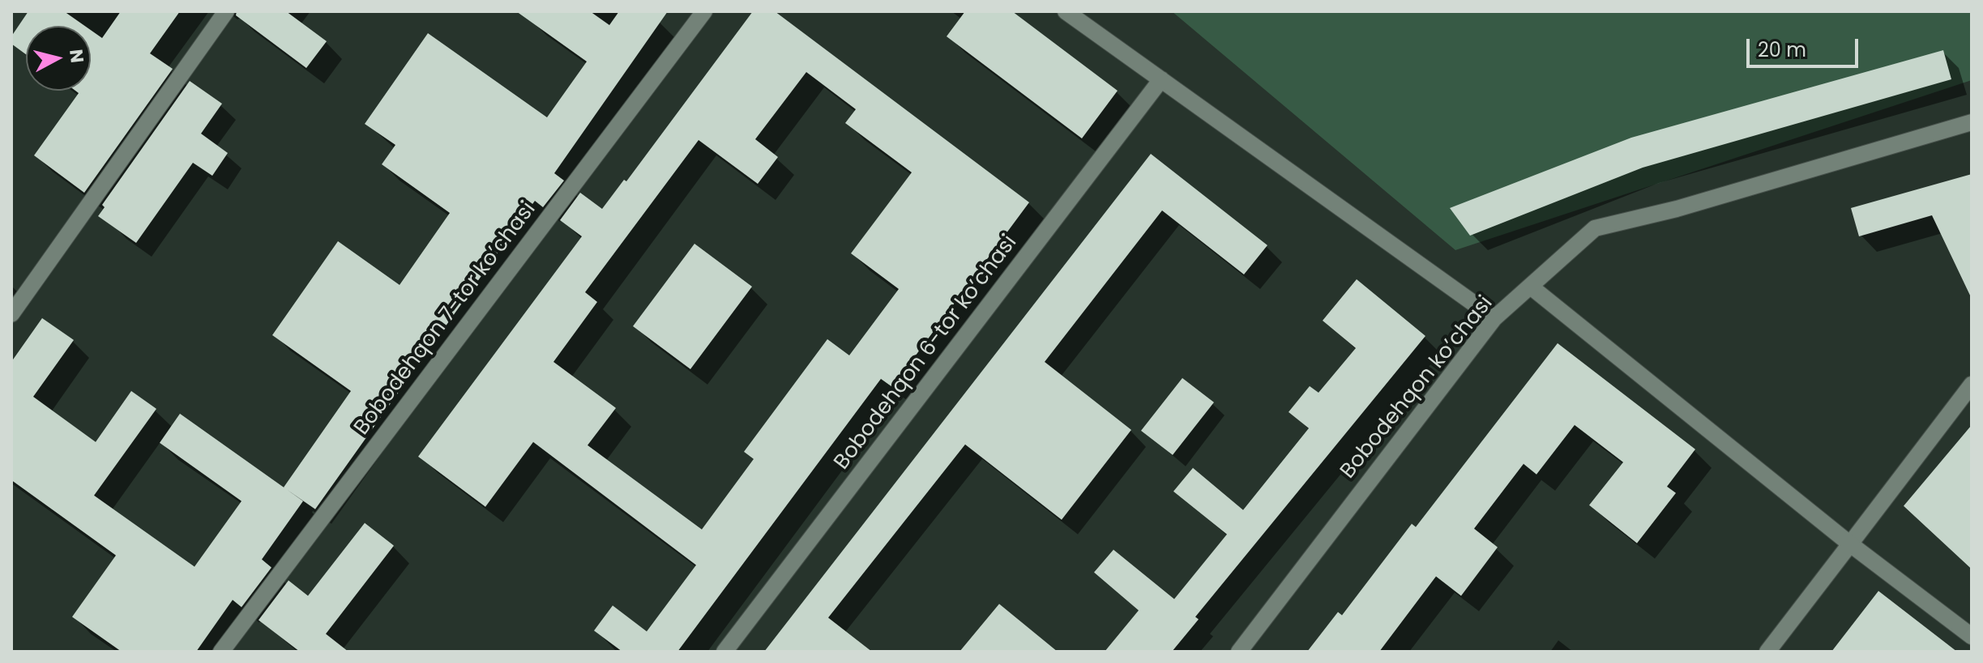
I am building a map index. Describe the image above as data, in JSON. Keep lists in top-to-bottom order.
{
  "streets": {
    "street": ["Bobodehqon 7-tor koʼchasi", "Bobodehqon 6-tor koʼchasi", "Bobodehqon koʼchasi"]
  },
  "scale_bar": "20 m",
  "north": "right"
}
